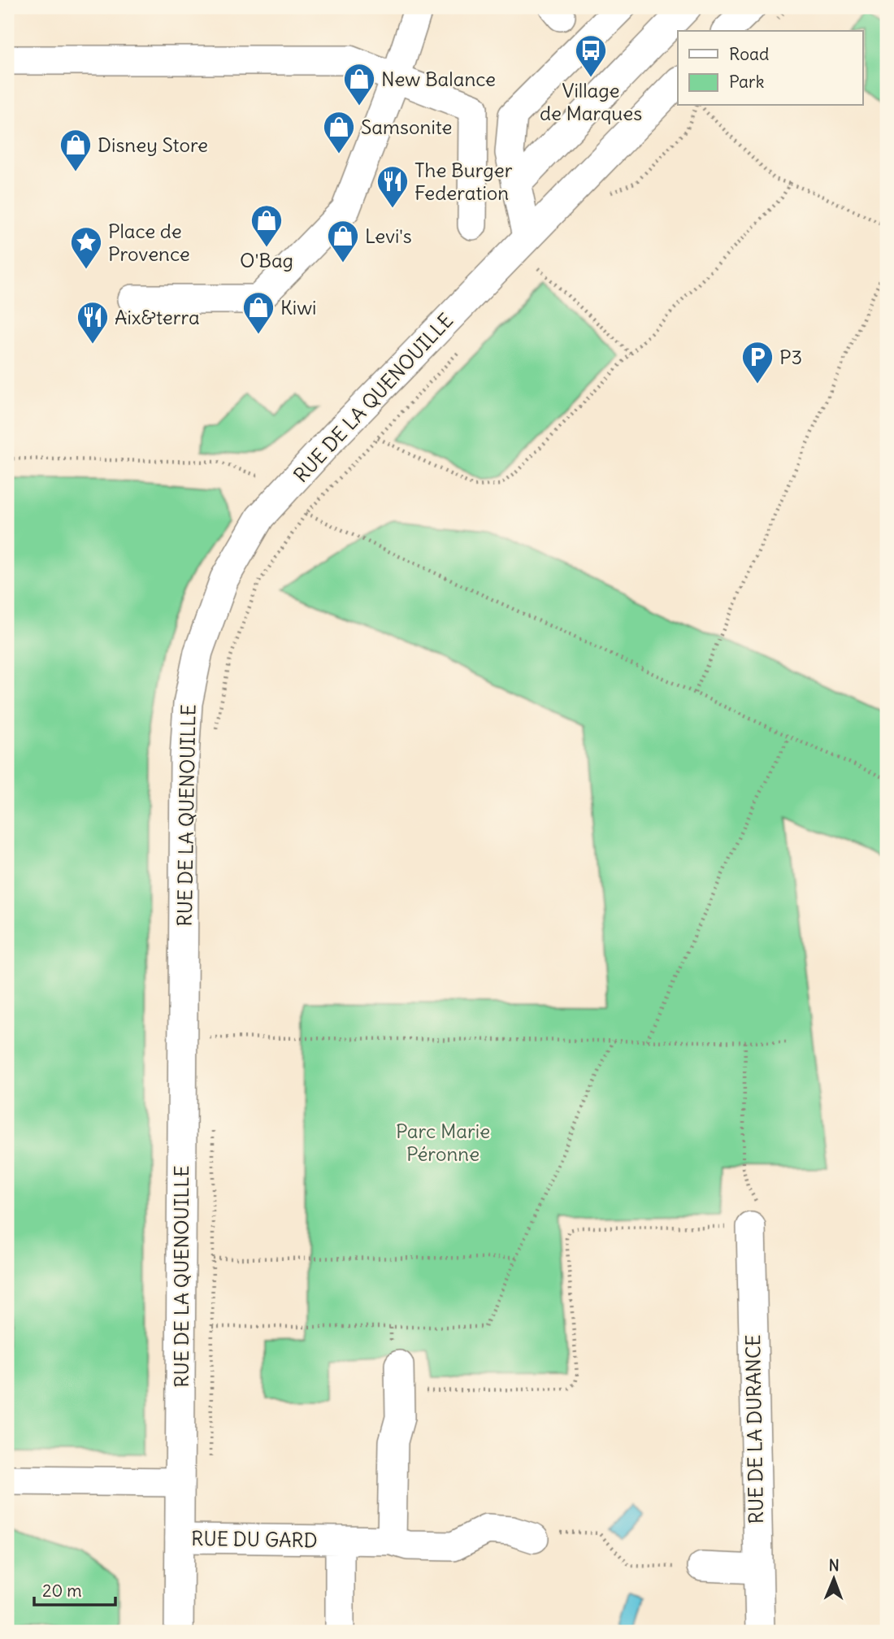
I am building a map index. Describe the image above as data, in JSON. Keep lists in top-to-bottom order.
{
  "streets": {
    "street": ["RUE DE LA QUENOUILLE", "RUE DE LA DURANCE", "RUE DU GARD"]
  },
  "crossings": [
    ["RUE DE LA QUENOUILLE", "RUE DU GARD"]
  ],
  "parks": ["Parc Marie Péronne"],
  "places": {
    "bus stop": ["Village de Marques"],
    "shop": [
      "New Balance",
      "Samsonite",
      "Disney Store",
      "O'Bag",
      "Levi's",
      "Kiwi"
    ],
    "restaurant": ["The Burger Federation", "Aix&terra"],
    "place": ["Place de Provence"],
    "parking": ["P3"]
  },
  "legend": ["Road", "Park"],
  "scale_bar": "20 m",
  "north": "top"
}
